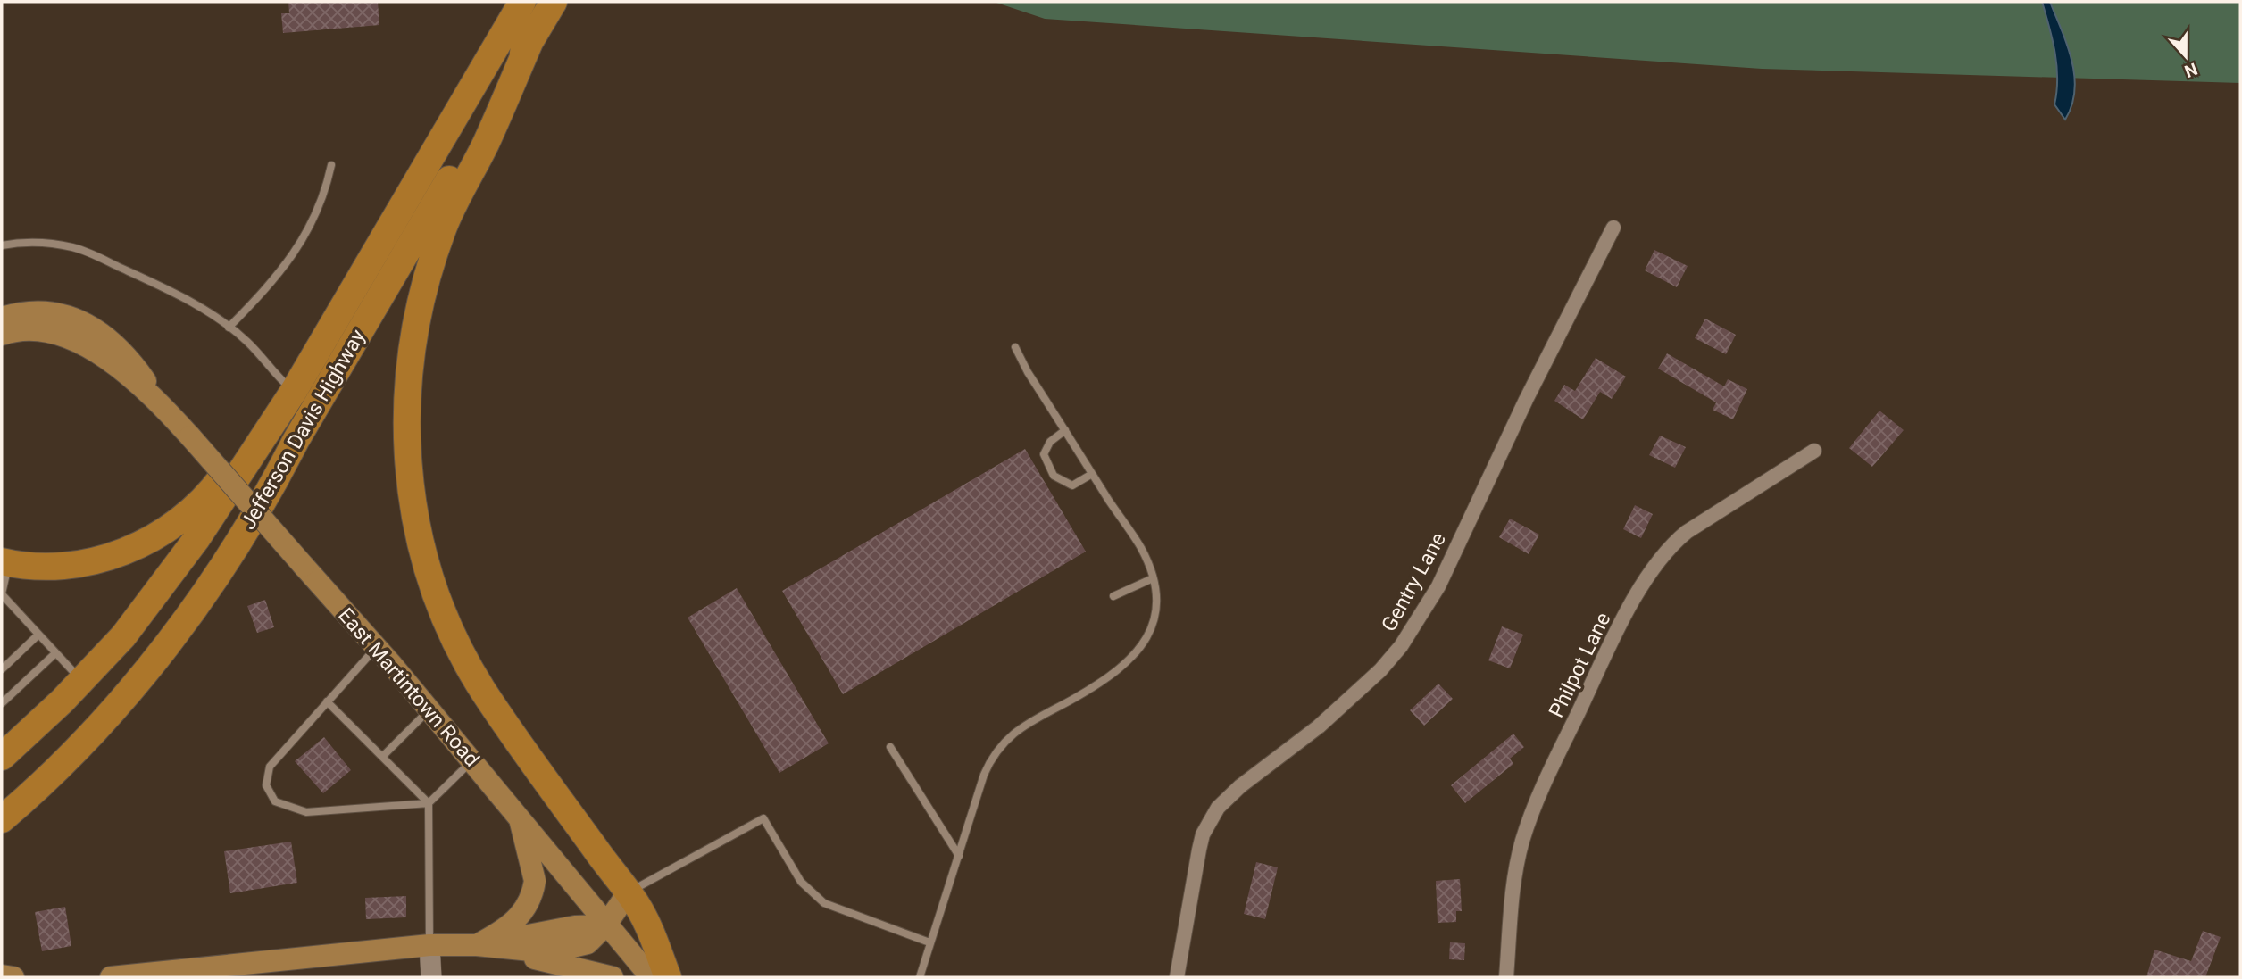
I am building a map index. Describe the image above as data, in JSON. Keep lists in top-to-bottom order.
{
  "streets": {
    "highway": ["Jefferson Davis Highway"],
    "main road": ["East Martintown Road"],
    "street": ["Gentry Lane", "Philpot Lane"]
  },
  "north": "bottom"
}
